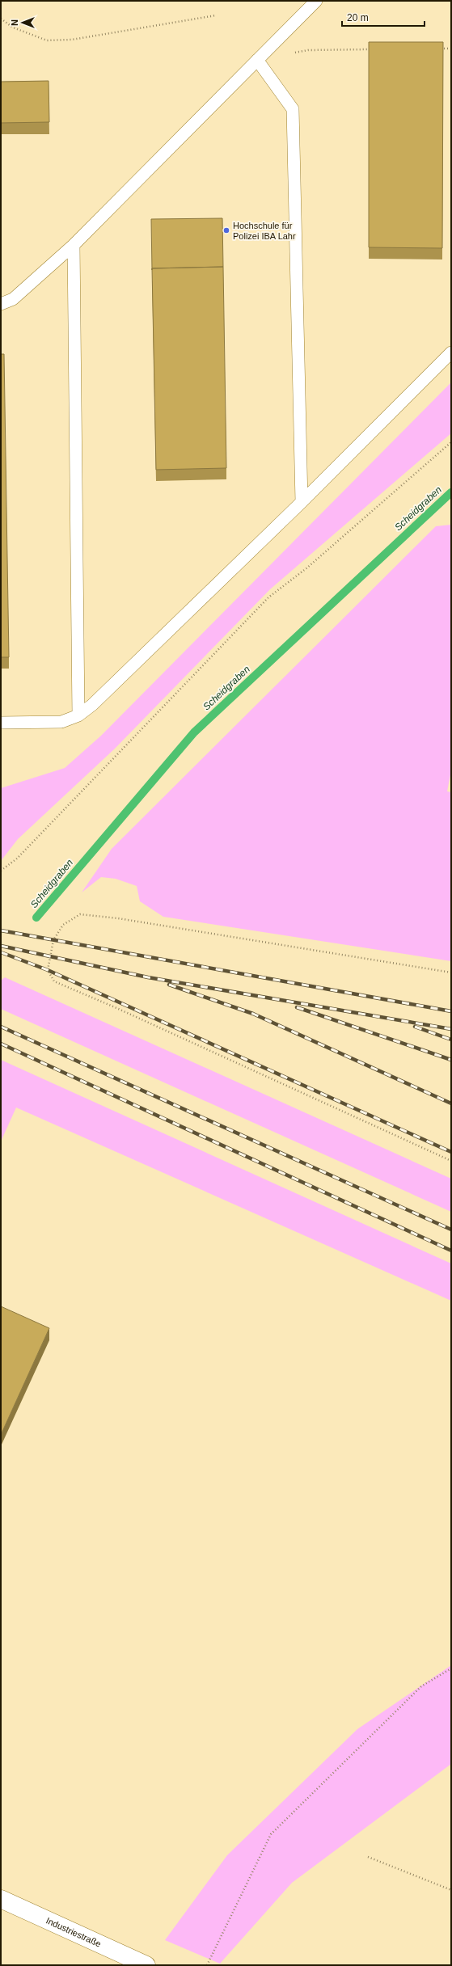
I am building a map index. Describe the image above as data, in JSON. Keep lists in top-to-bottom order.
{
  "streets": {
    "street": ["Industriestraße"]
  },
  "water": ["Scheidgraben"],
  "places": ["Hochschule für Polizei IBA Lahr"],
  "scale_bar": "20 m",
  "north": "left"
}
